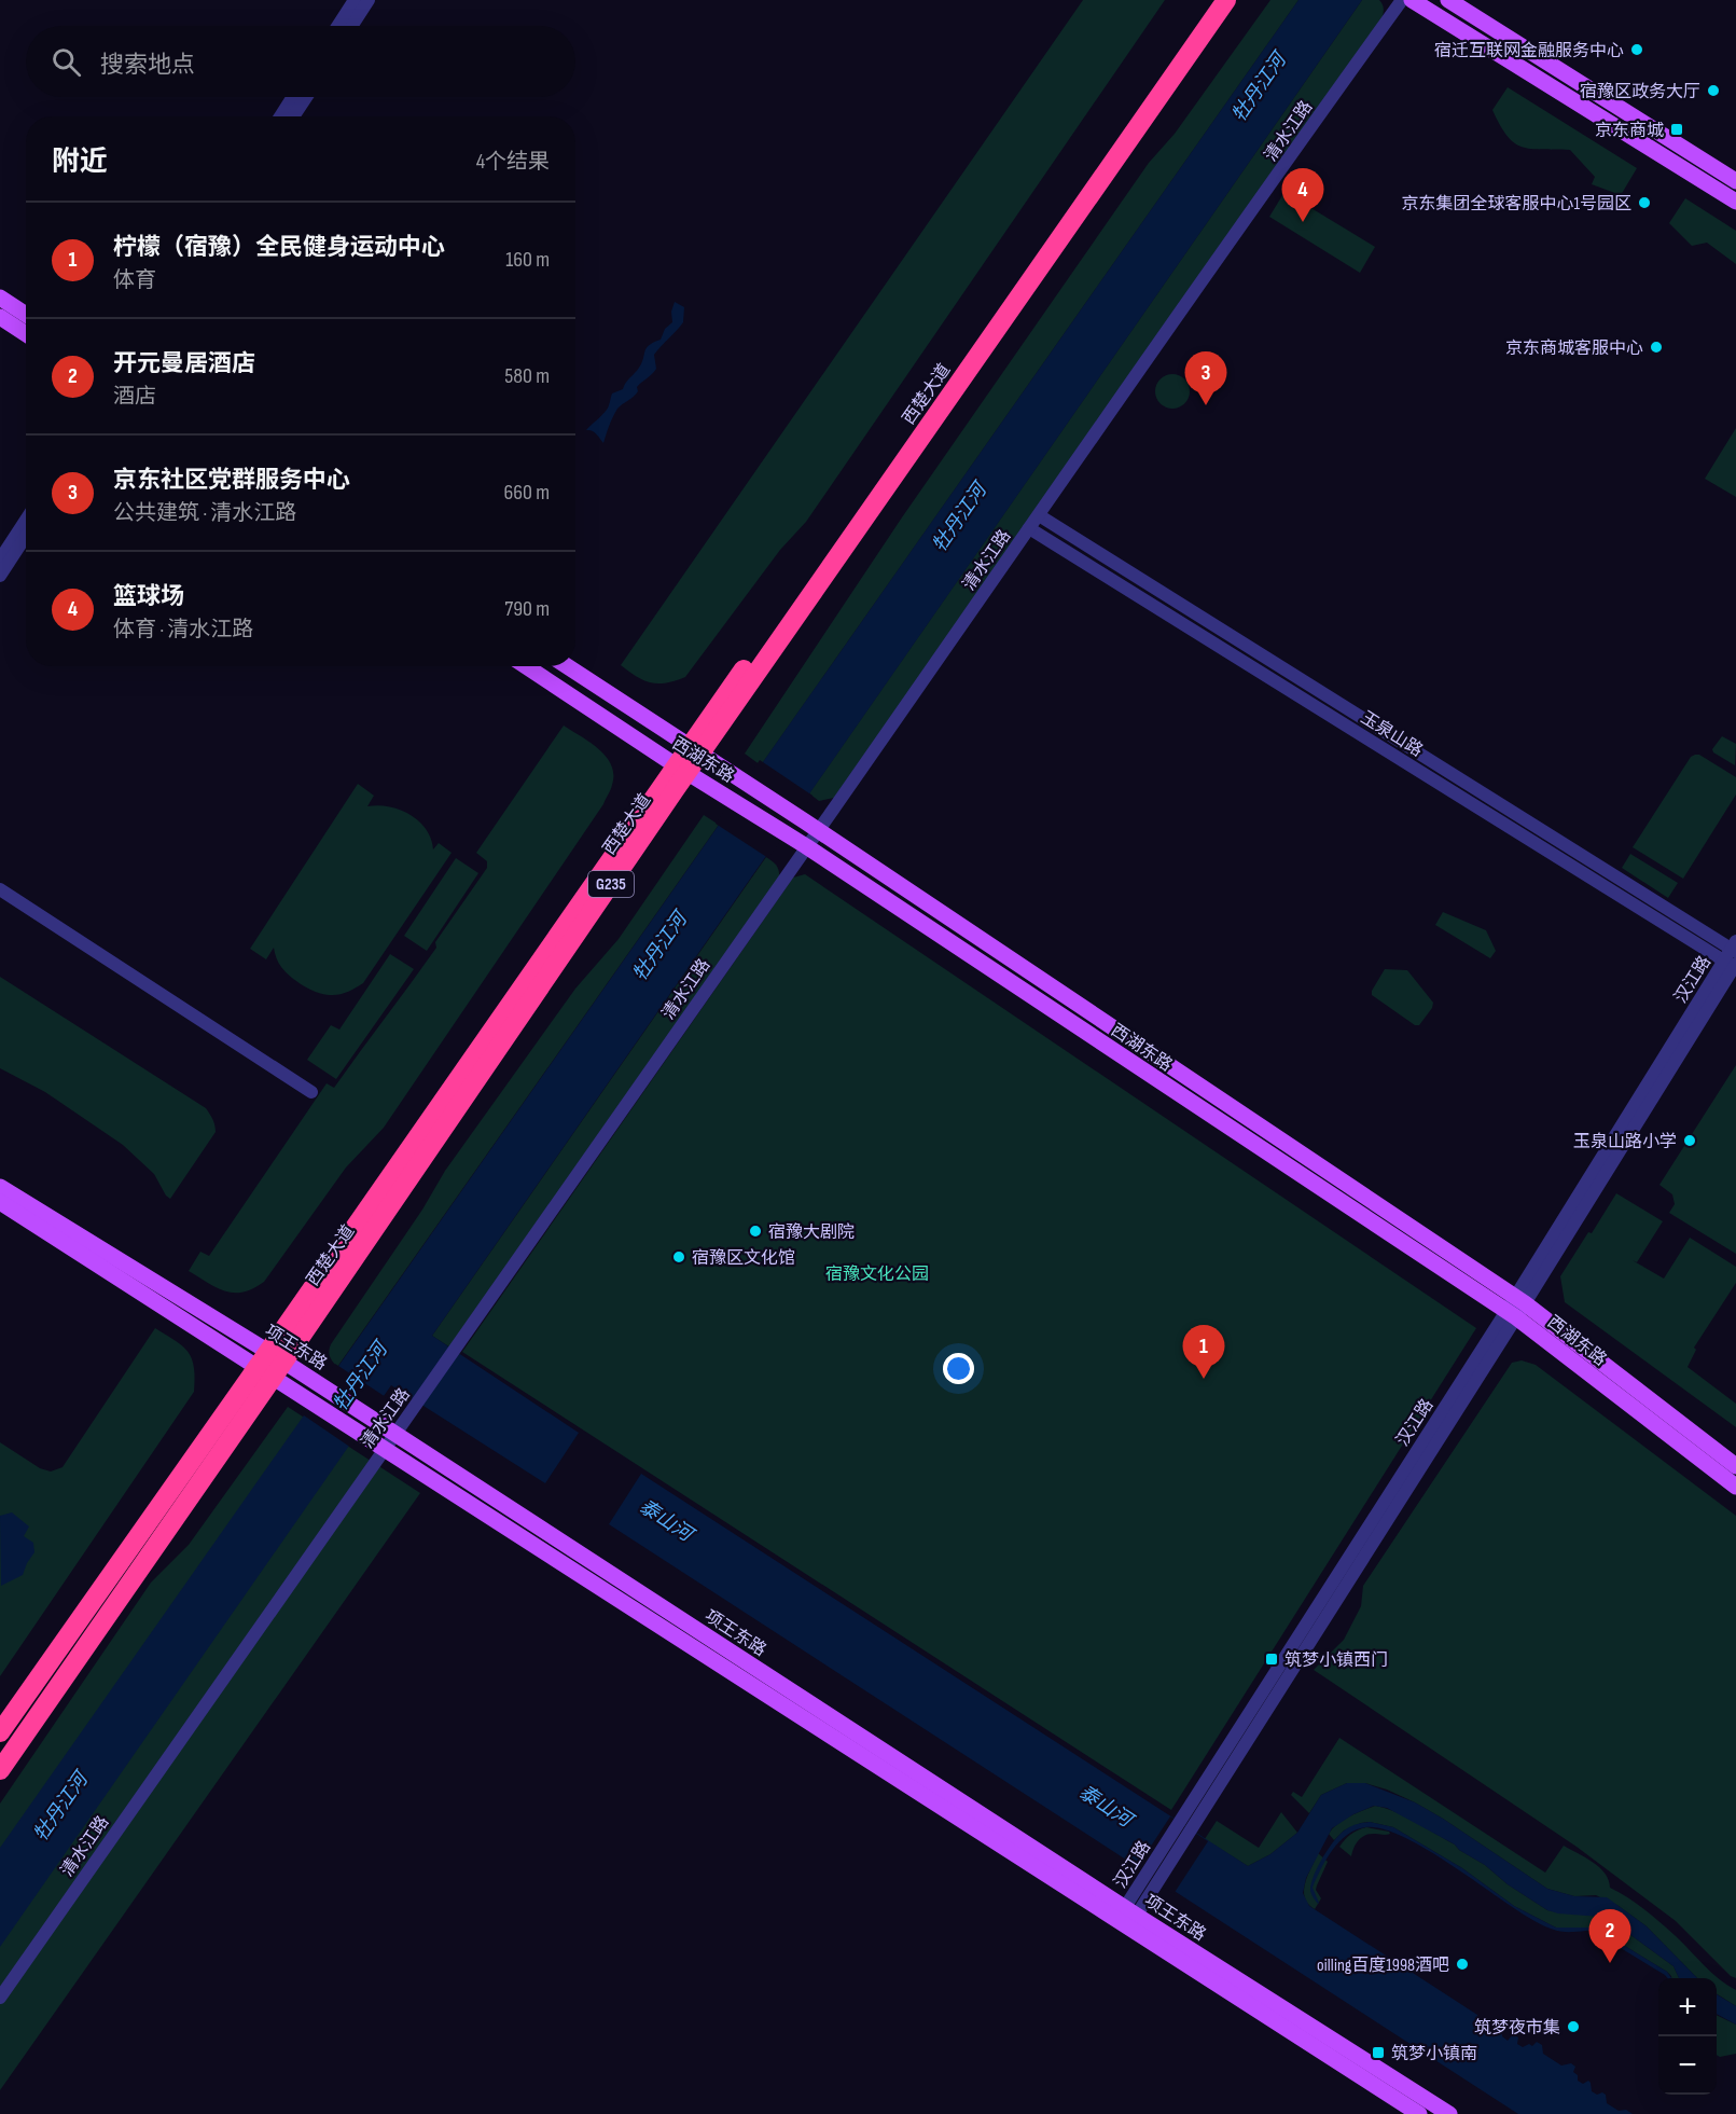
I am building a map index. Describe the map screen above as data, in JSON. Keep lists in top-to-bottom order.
{
  "streets": {
    "highway": ["西楚大道", "G235"],
    "main road": ["西湖东路", "项王东路"],
    "street": ["清水江路", "玉泉山路", "汉江路"]
  },
  "crossings": [
    ["清水江路", "玉泉山路"],
    ["清水江路", "西湖东路"],
    ["清水江路", "项王东路"],
    ["西楚大道", "西湖东路"],
    ["西楚大道", "项王东路"],
    ["玉泉山路", "汉江路"],
    ["西湖东路", "汉江路"],
    ["汉江路", "项王东路"]
  ],
  "water": ["牡丹江河", "泰山河"],
  "parks": ["宿豫文化公园"],
  "places": {
    "other": [
      "宿迁互联网金融服务中心",
      "宿豫区政务大厅",
      "京东集团全球客服中心1号园区",
      "京东商城客服中心",
      "玉泉山路小学",
      "宿豫大剧院",
      "宿豫区文化馆",
      "oilling百度1998酒吧",
      "筑梦夜市集"
    ],
    "transit": ["京东商城", "筑梦小镇西门", "筑梦小镇南"]
  },
  "page": {
    "search": "搜索地点",
    "heading": ["附近", "4个结果"],
    "pins": [
      "4",
      "3",
      "1",
      "2"
    ],
    "list": [
      {
        "mark": "1",
        "name": "柠檬（宿豫）全民健身运动中心",
        "note": "体育",
        "value": "160 m"
      },
      {
        "mark": "2",
        "name": "开元曼居酒店",
        "note": "酒店",
        "value": "580 m"
      },
      {
        "mark": "3",
        "name": "京东社区党群服务中心",
        "note": "公共建筑 · 清水江路",
        "value": "660 m"
      },
      {
        "mark": "4",
        "name": "篮球场",
        "note": "体育 · 清水江路",
        "value": "790 m"
      }
    ],
    "map_buttons": ["+", "−"]
  }
}
